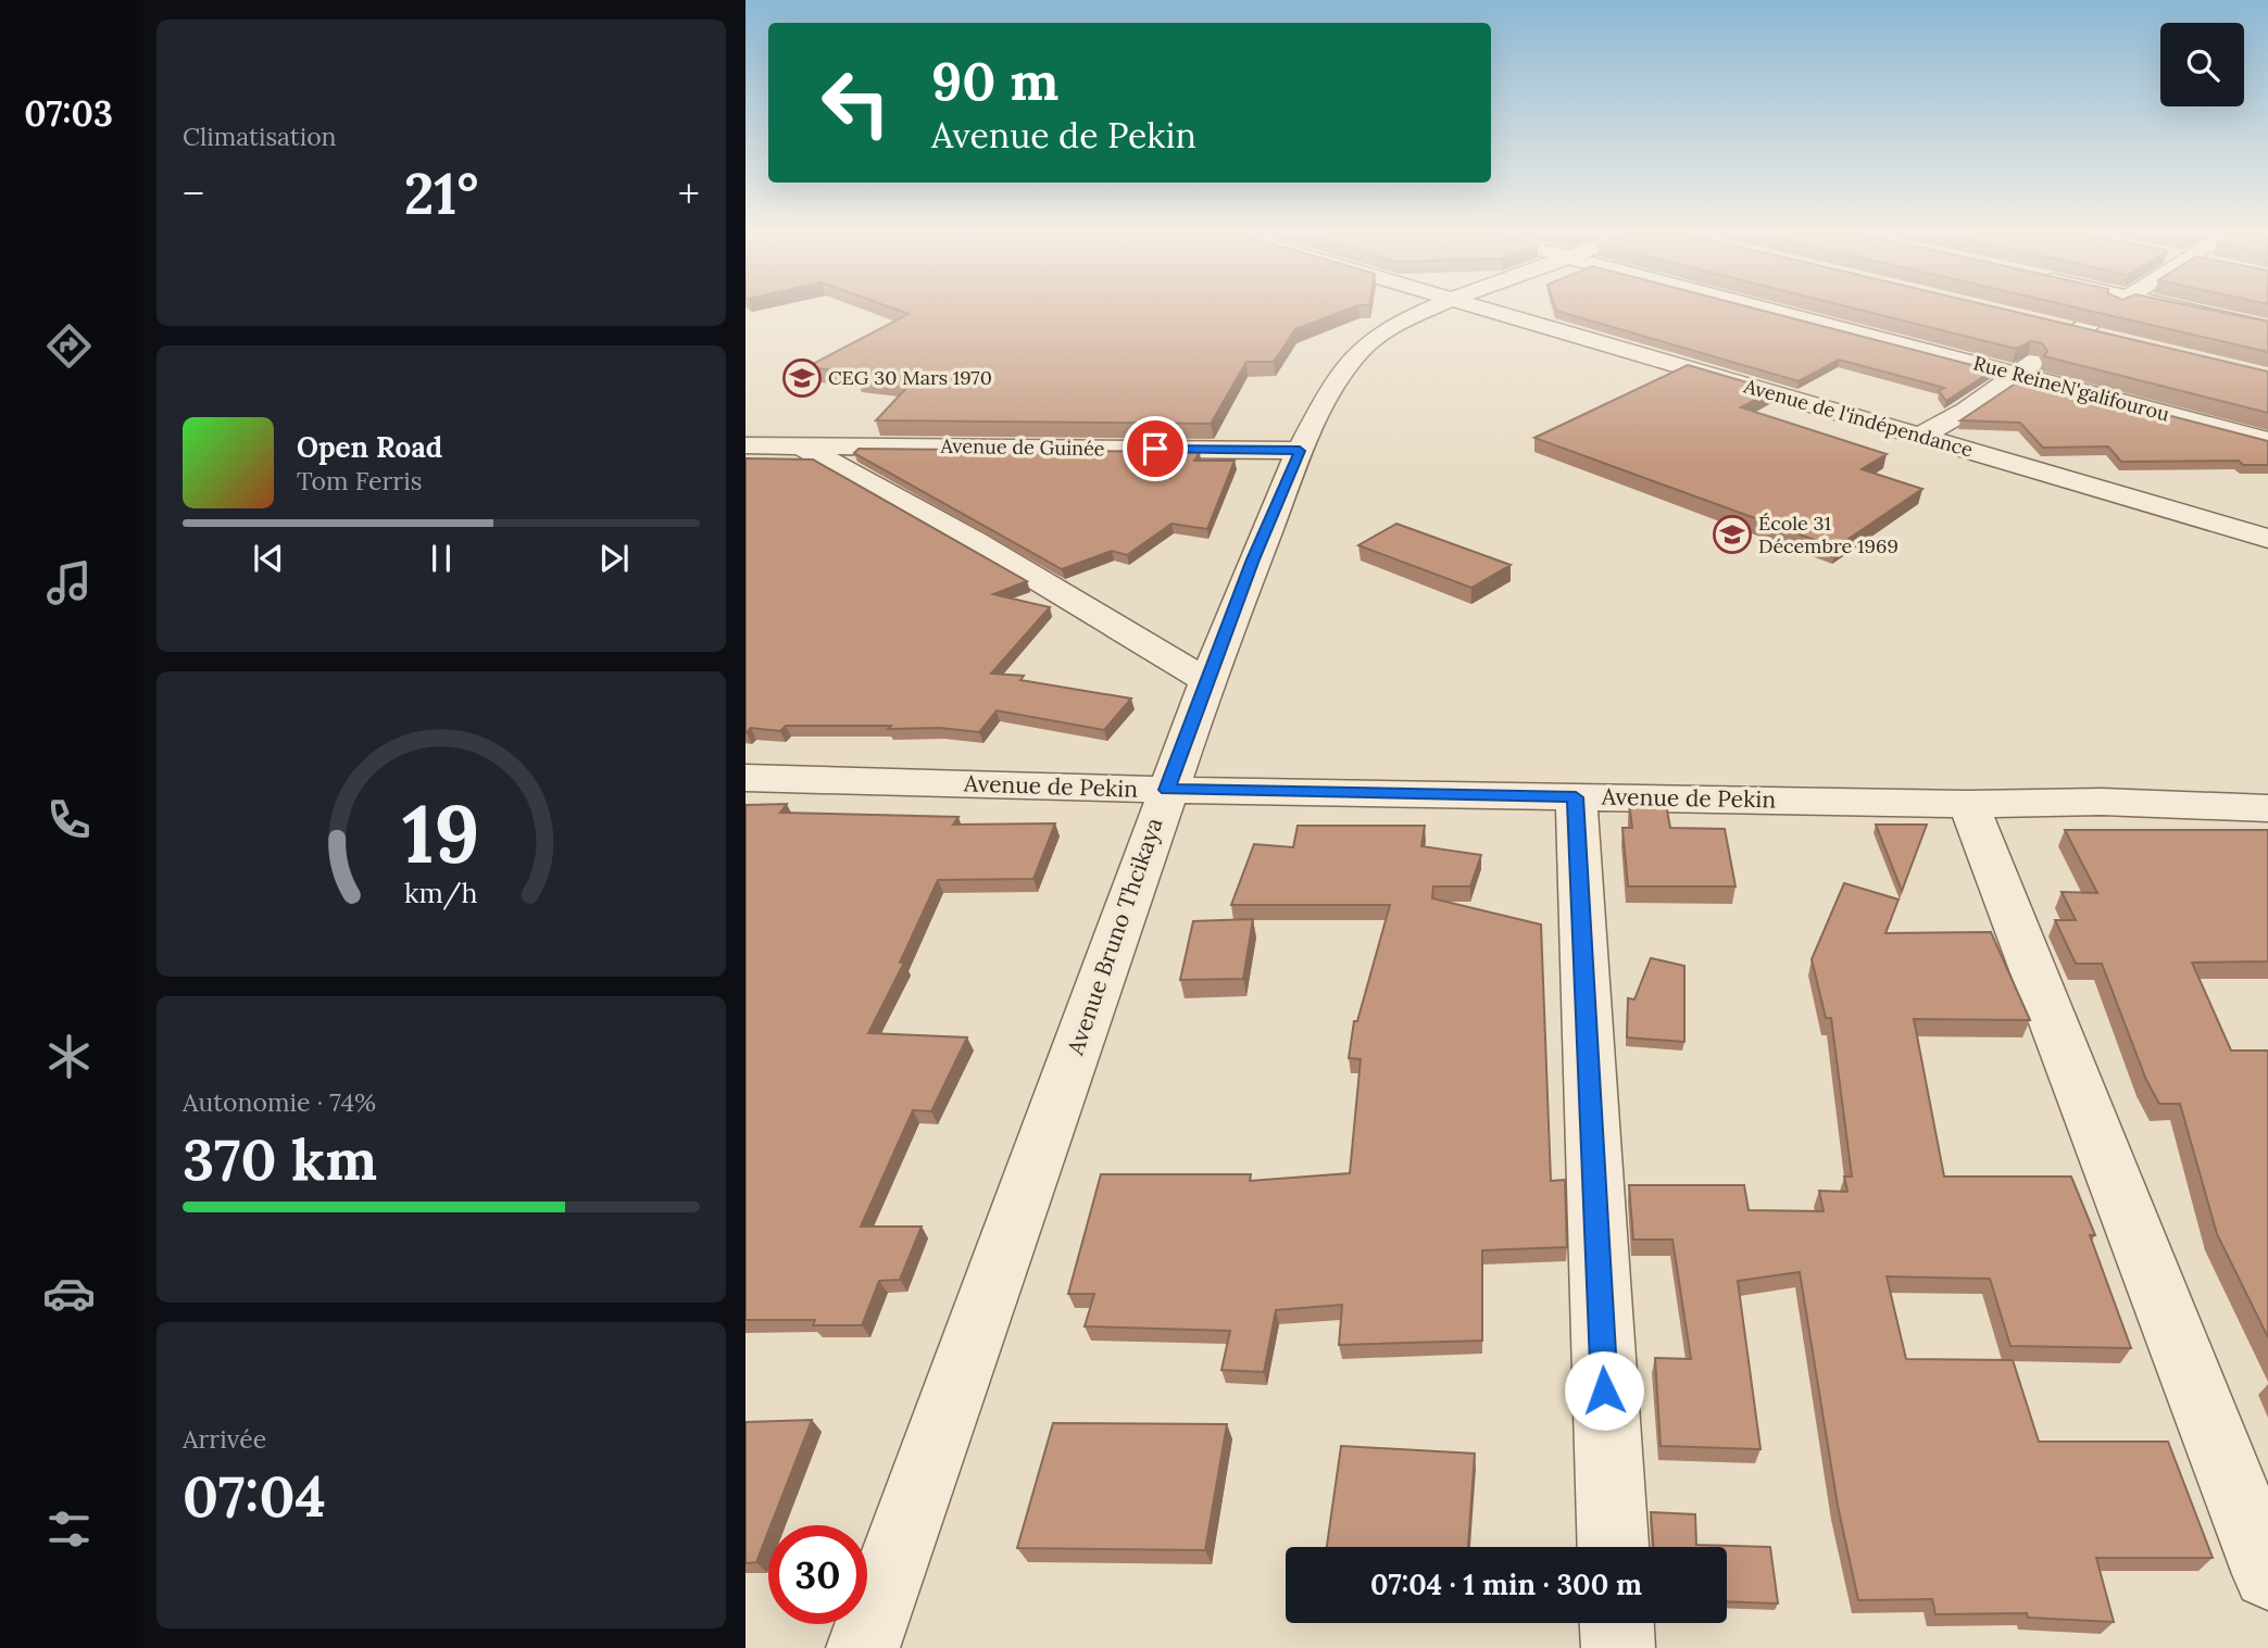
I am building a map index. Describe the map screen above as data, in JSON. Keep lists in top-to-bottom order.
{
  "streets": {
    "street": [
      "Rue ReineN'galifourou",
      "Avenue de l'indépendance",
      "Avenue de Guinée",
      "Avenue de Pekin",
      "Avenue Bruno Thcikaya"
    ]
  },
  "crossings": [
    ["Avenue de Guinée", "Avenue Bruno Thcikaya"],
    ["Avenue de Pekin", "Avenue Bruno Thcikaya"]
  ],
  "places": {
    "school or university": ["CEG 30 Mars 1970", "École 31 Décembre 1969"]
  },
  "page": {
    "tabs": "07:03",
    "tile": [
      "Climatisation",
      ["Autonomie · 74%", "370 km"],
      ["Arrivée", "07:04"]
    ],
    "turn": ["90 m", "Avenue de Pekin"],
    "heat": ["−", "21°", "+"],
    "song": ["Open Road", "Tom Ferris"],
    "limit": "30",
    "trip": "07:04 · 1 min · 300 m",
    "gauge": ["19", "km/h"]
  }
}
